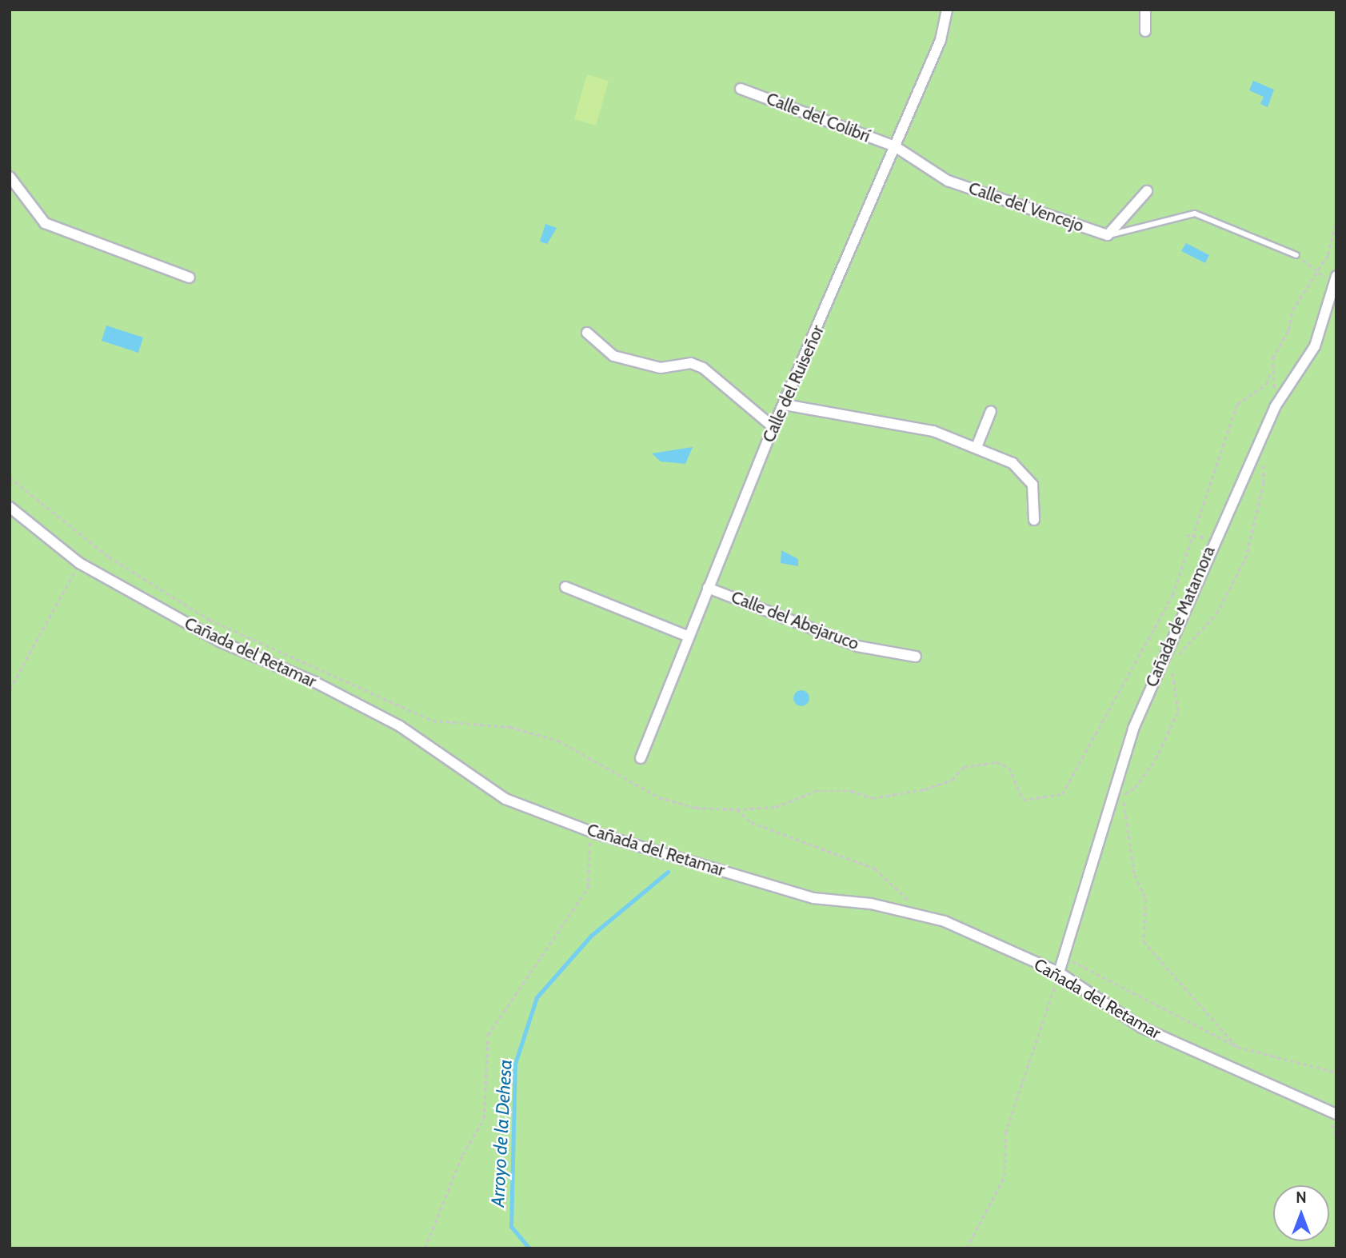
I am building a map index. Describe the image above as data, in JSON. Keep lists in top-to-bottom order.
{
  "streets": {
    "street": [
      "Calle del Colibrí",
      "Calle del Vencejo",
      "Calle del Ruiseñor",
      "Cañada de Matamora",
      "Calle del Abejaruco",
      "Cañada del Retamar"
    ]
  },
  "crossings": [
    ["Calle del Colibrí", "Calle del Vencejo"],
    ["Calle del Colibrí", "Calle del Ruiseñor"],
    ["Calle del Vencejo", "Calle del Ruiseñor"],
    ["Calle del Ruiseñor", "Calle del Abejaruco"],
    ["Cañada de Matamora", "Cañada del Retamar"]
  ],
  "water": ["Arroyo de la Dehesa"],
  "north": "top"
}
